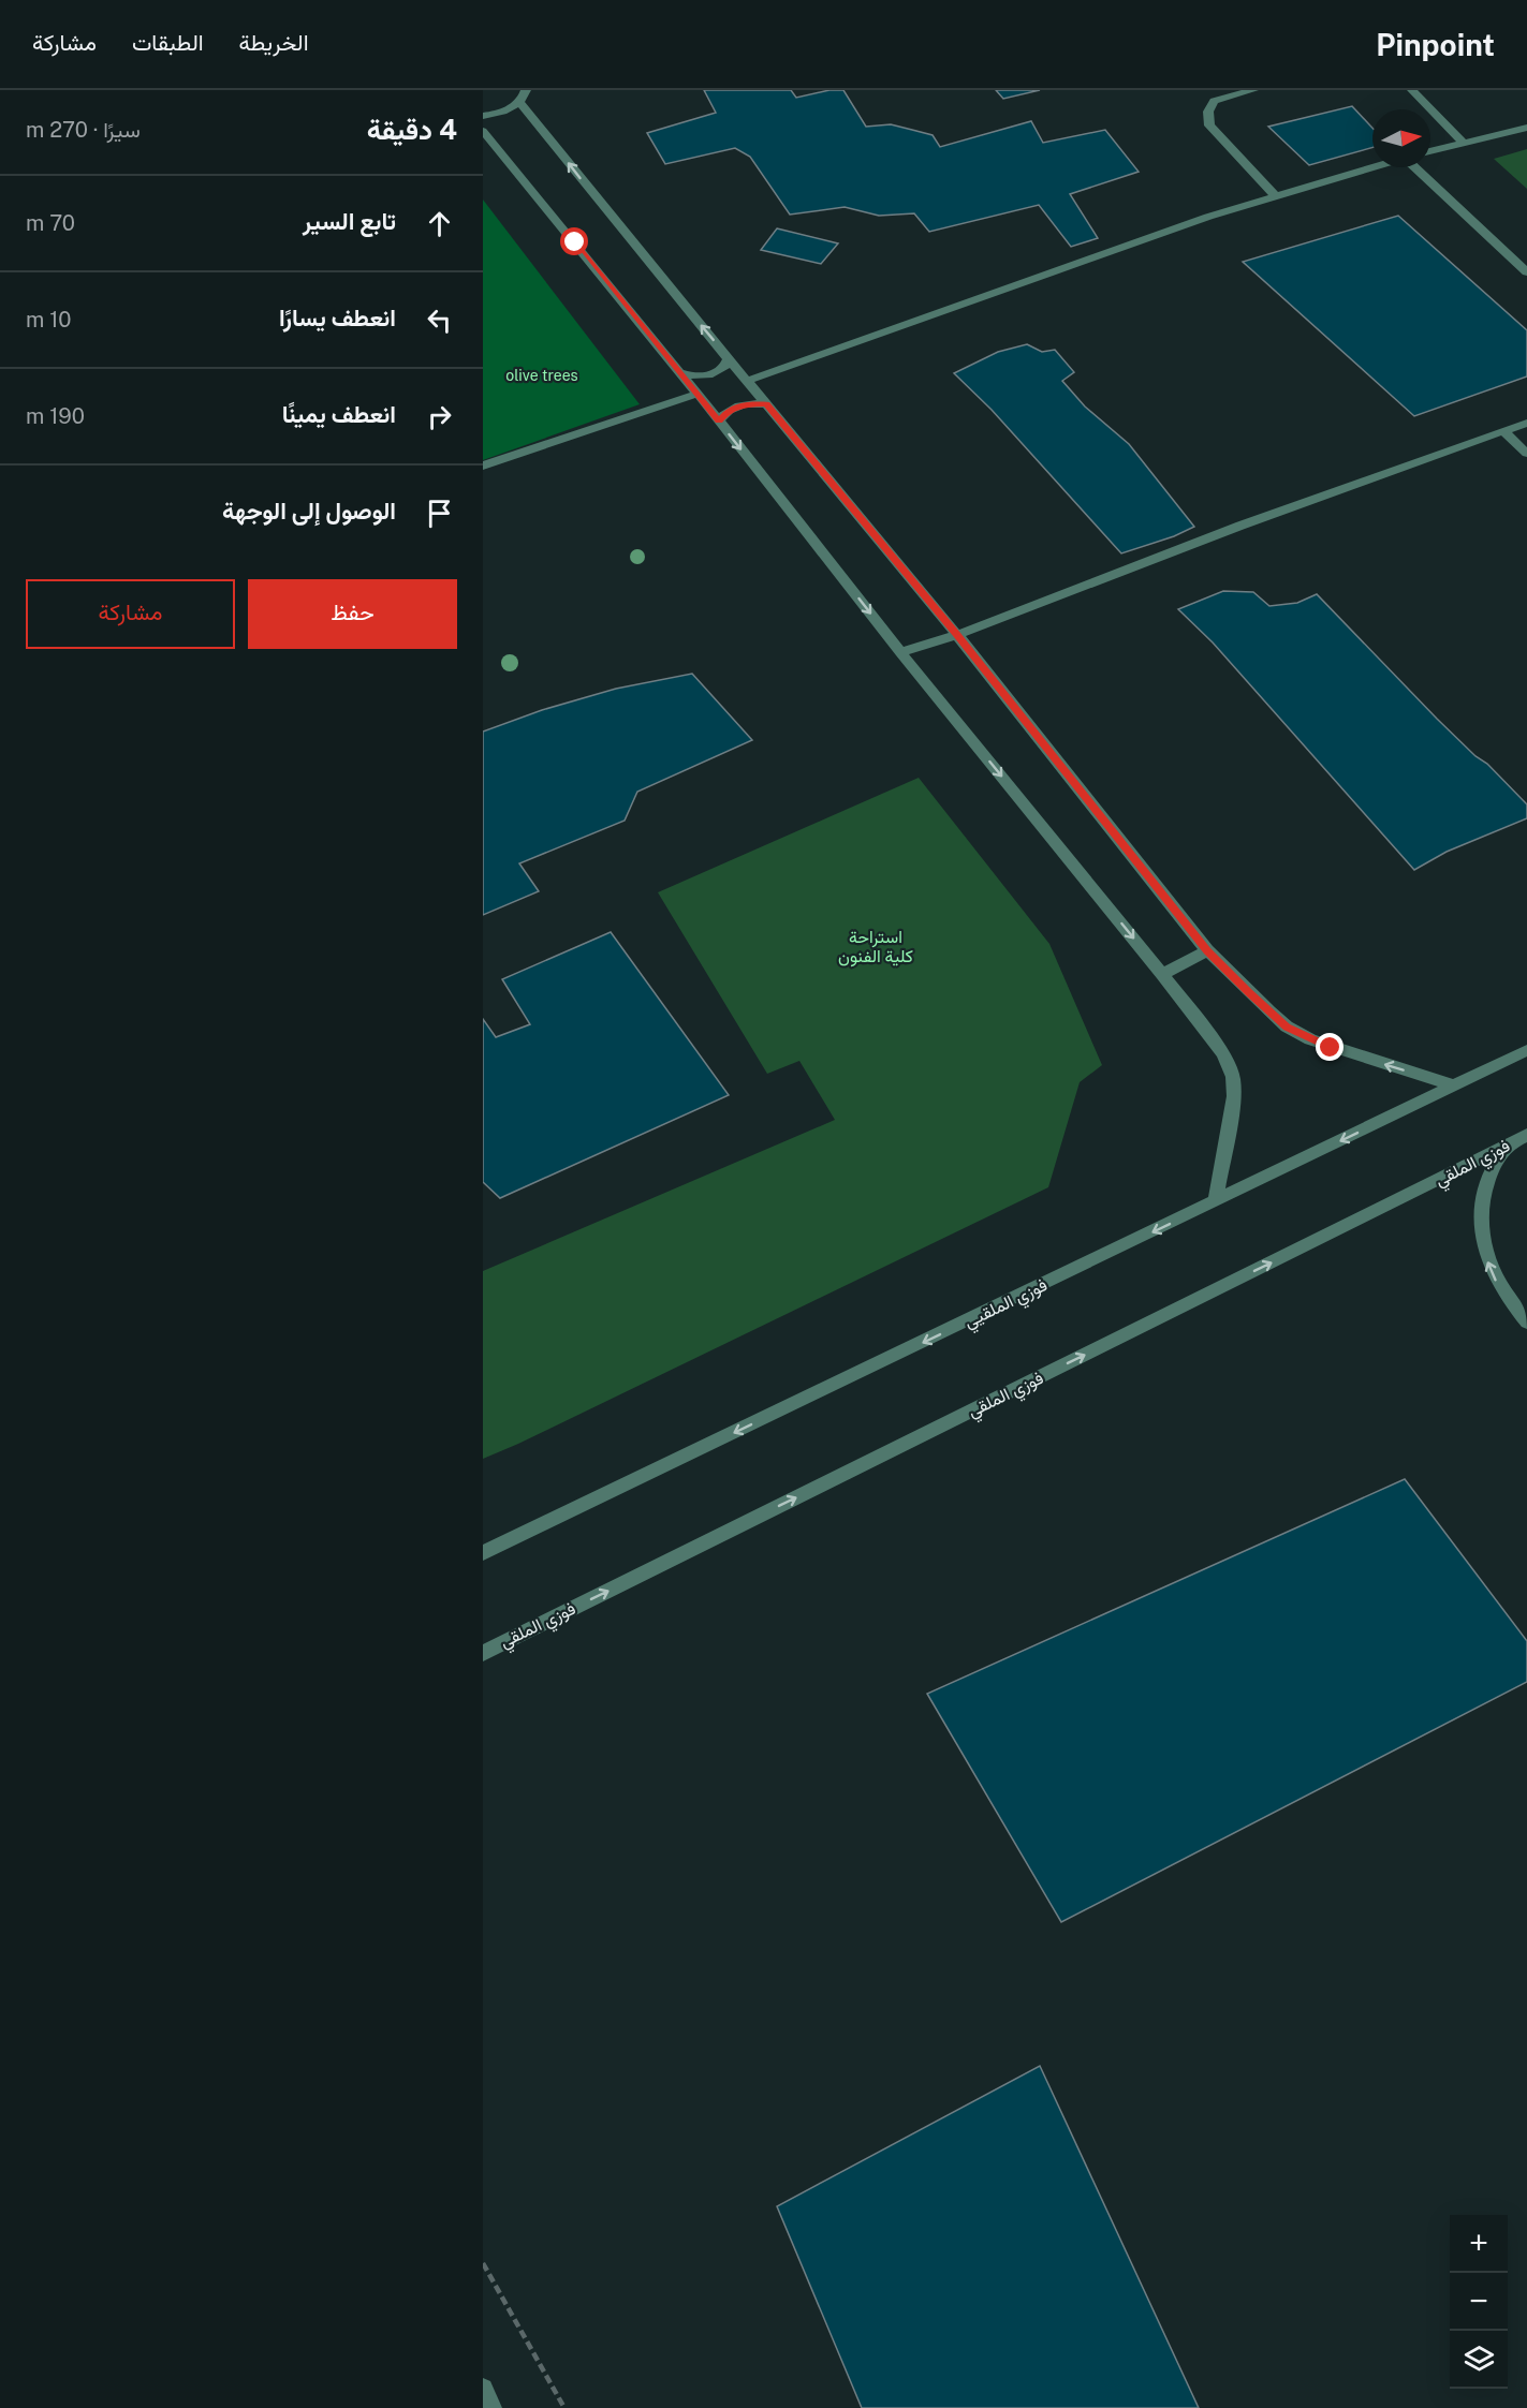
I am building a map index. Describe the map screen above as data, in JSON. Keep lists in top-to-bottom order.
{
  "streets": {
    "street": ["فوزي الملقي", "فوزي الملقيي"]
  },
  "one_way": ["فوزي الملقي", "فوزي الملقيي"],
  "parks": ["olive trees", "استراحة كلية الفنون"],
  "north": "right",
  "page": {
    "header": "Pinpoint",
    "nav": ["الخريطة", "الطبقات", "مشاركة"],
    "heading": ["4 دقيقة", "سيرًا · 270 m"],
    "list": [
      ["تابع السير", "70 m"],
      ["انعطف يسارًا", "10 m"],
      ["انعطف يمينًا", "190 m"],
      "الوصول إلى الوجهة"
    ],
    "buttons": ["حفظ", "مشاركة"],
    "map_buttons": ["+", "−"]
  }
}
